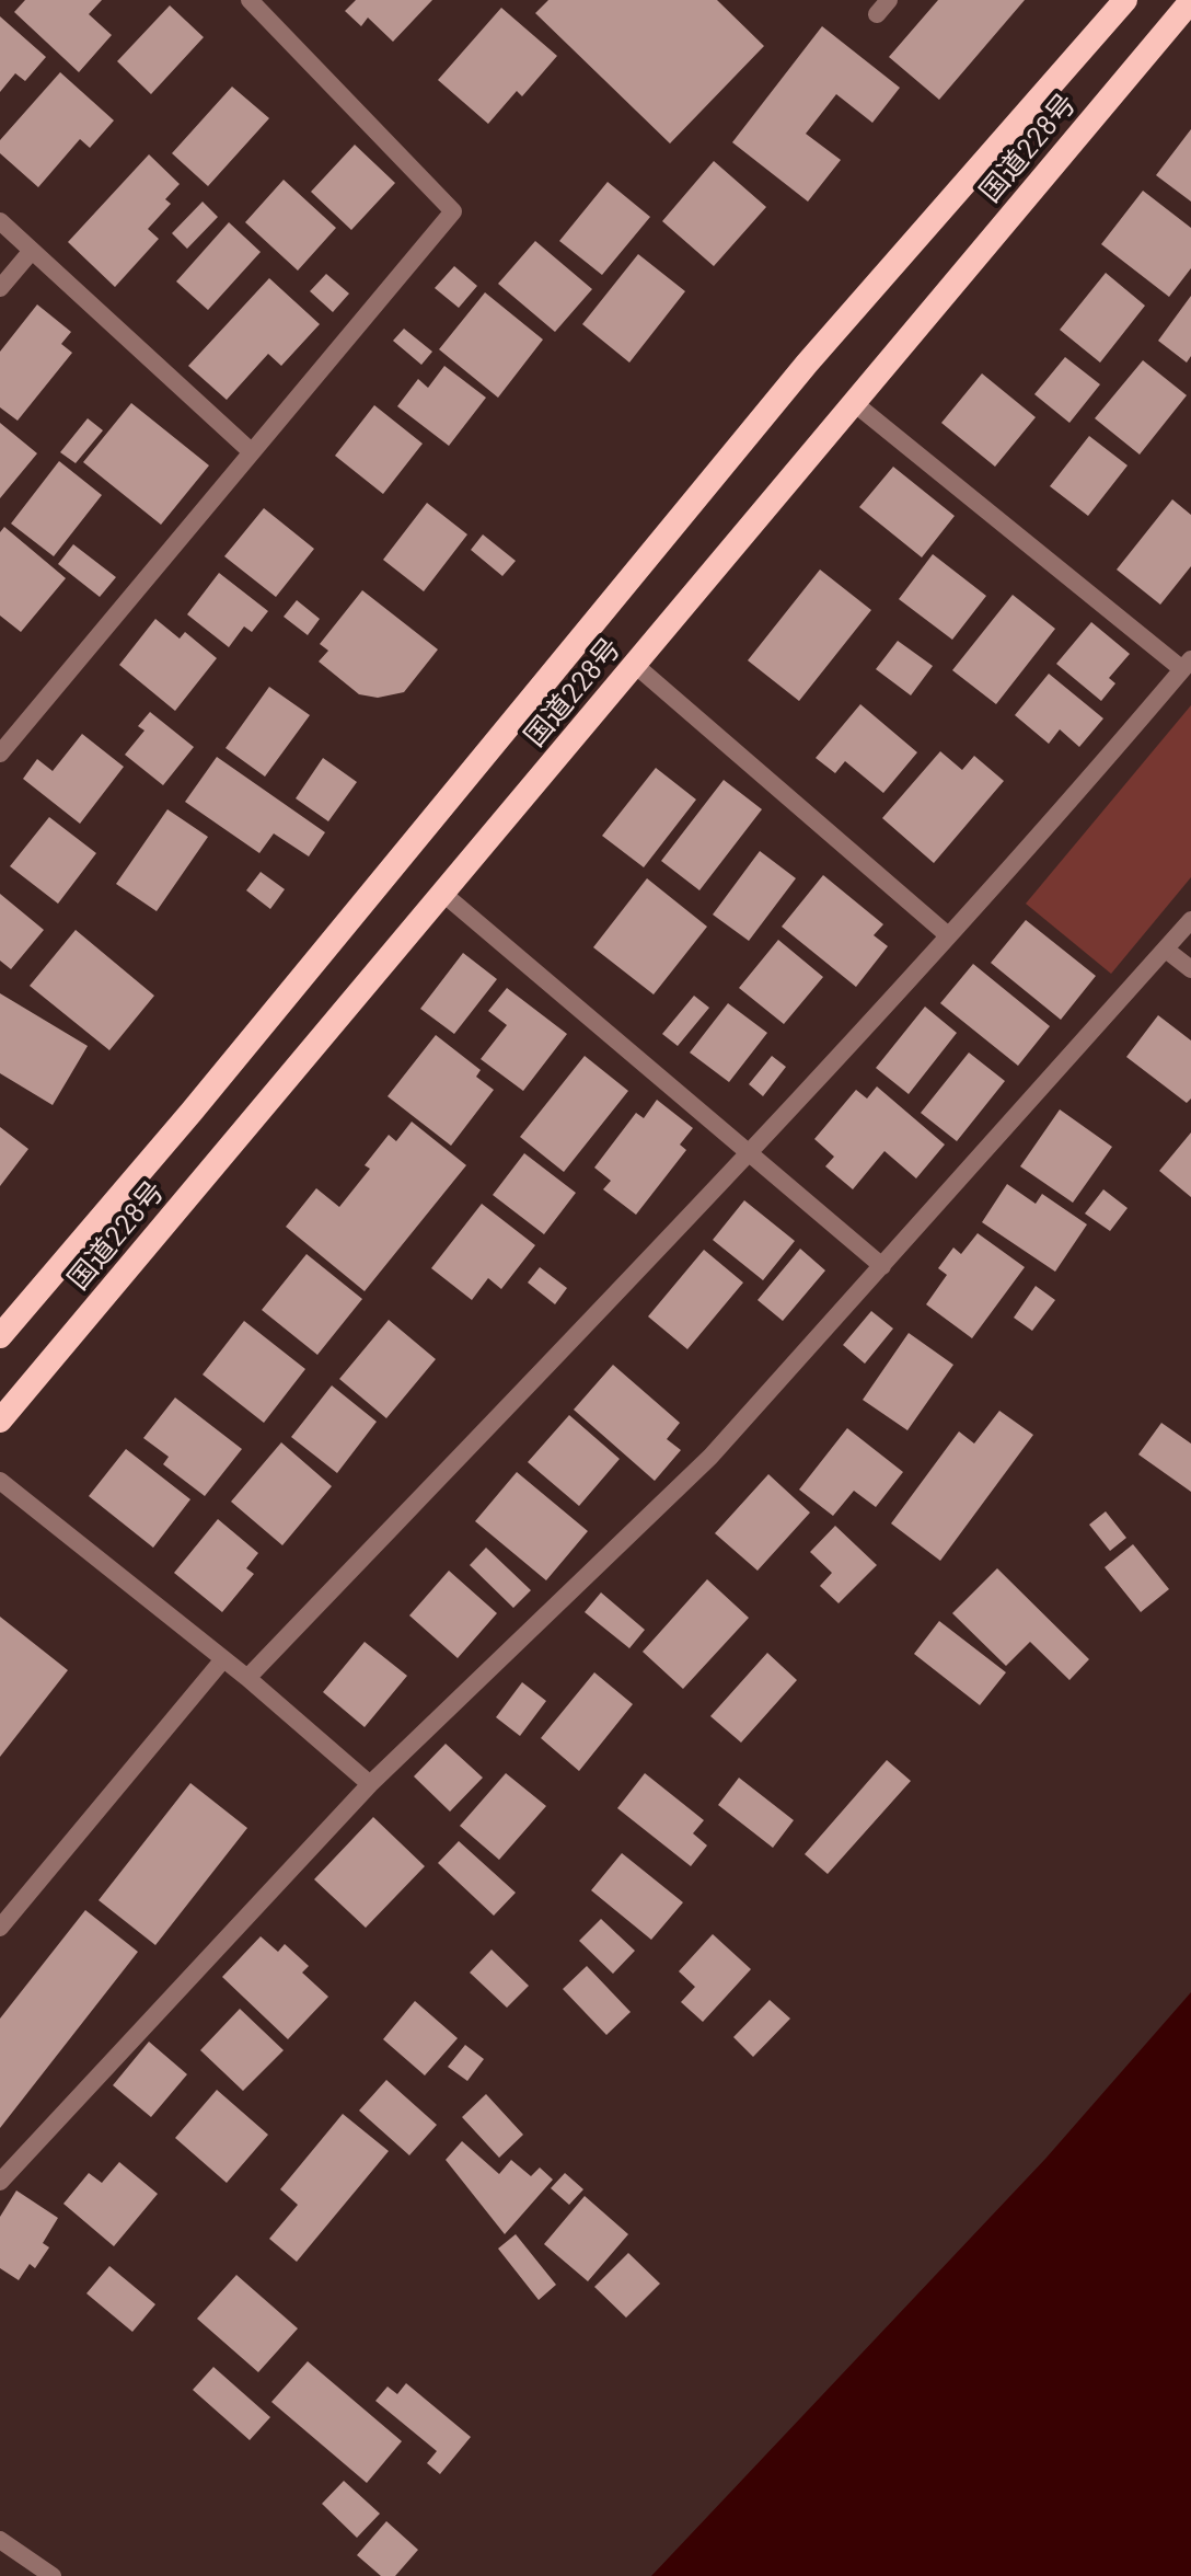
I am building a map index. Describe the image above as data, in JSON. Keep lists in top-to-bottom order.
{
  "streets": {
    "highway": ["国道228号"]
  }
}
